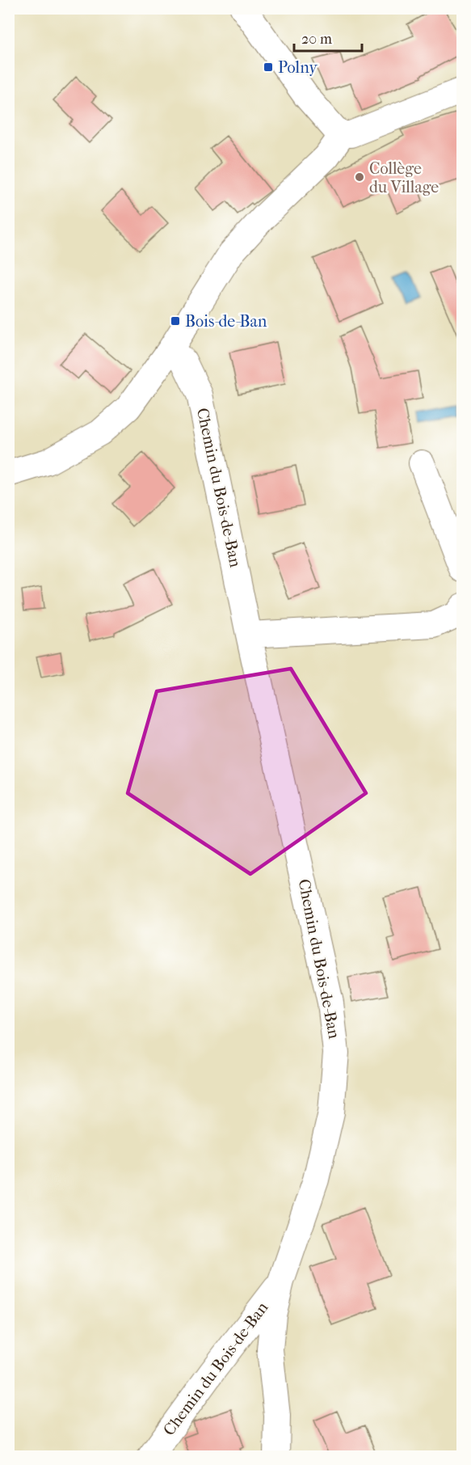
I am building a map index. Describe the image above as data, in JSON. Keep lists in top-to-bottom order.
{
  "streets": {
    "street": ["Chemin du Bois-de-Ban"]
  },
  "places": {
    "transit": ["Polny", "Bois-de-Ban"],
    "other": ["Collège du Village"]
  },
  "scale_bar": "20 m"
}
